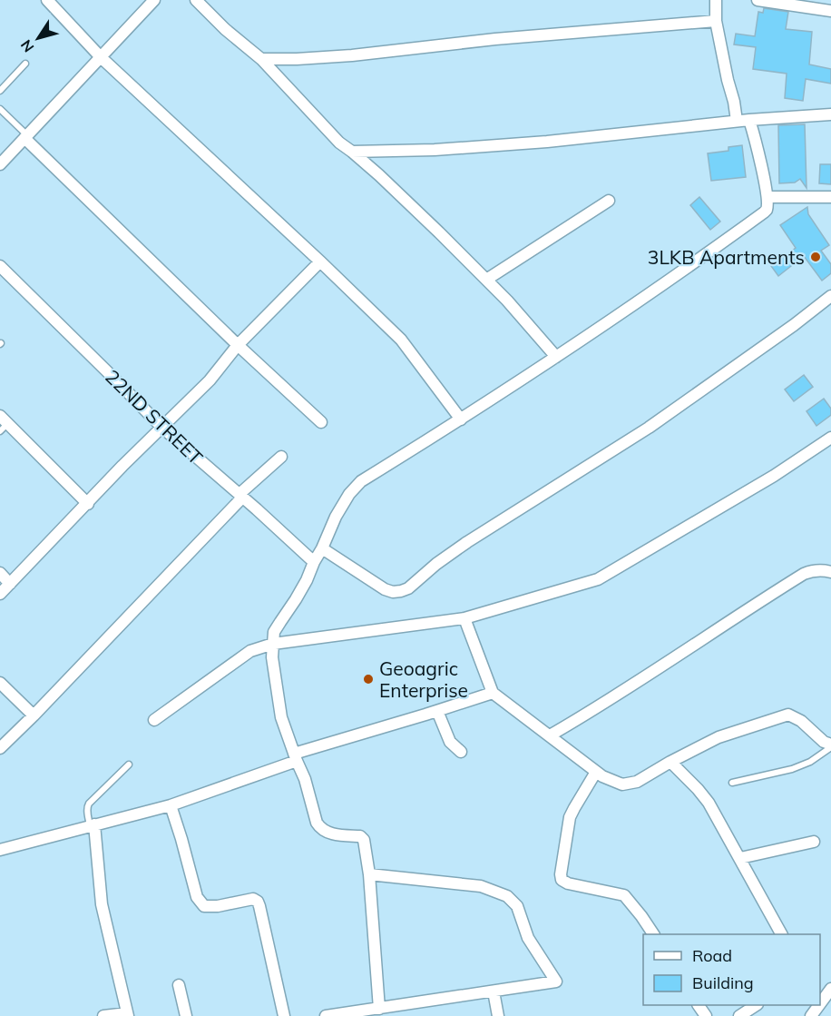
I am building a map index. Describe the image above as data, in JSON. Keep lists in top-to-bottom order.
{
  "streets": {
    "street": ["22ND STREET"]
  },
  "places": ["3LKB Apartments", "Geoagric Enterprise"],
  "legend": ["Road", "Building"],
  "north": "bottom left"
}
